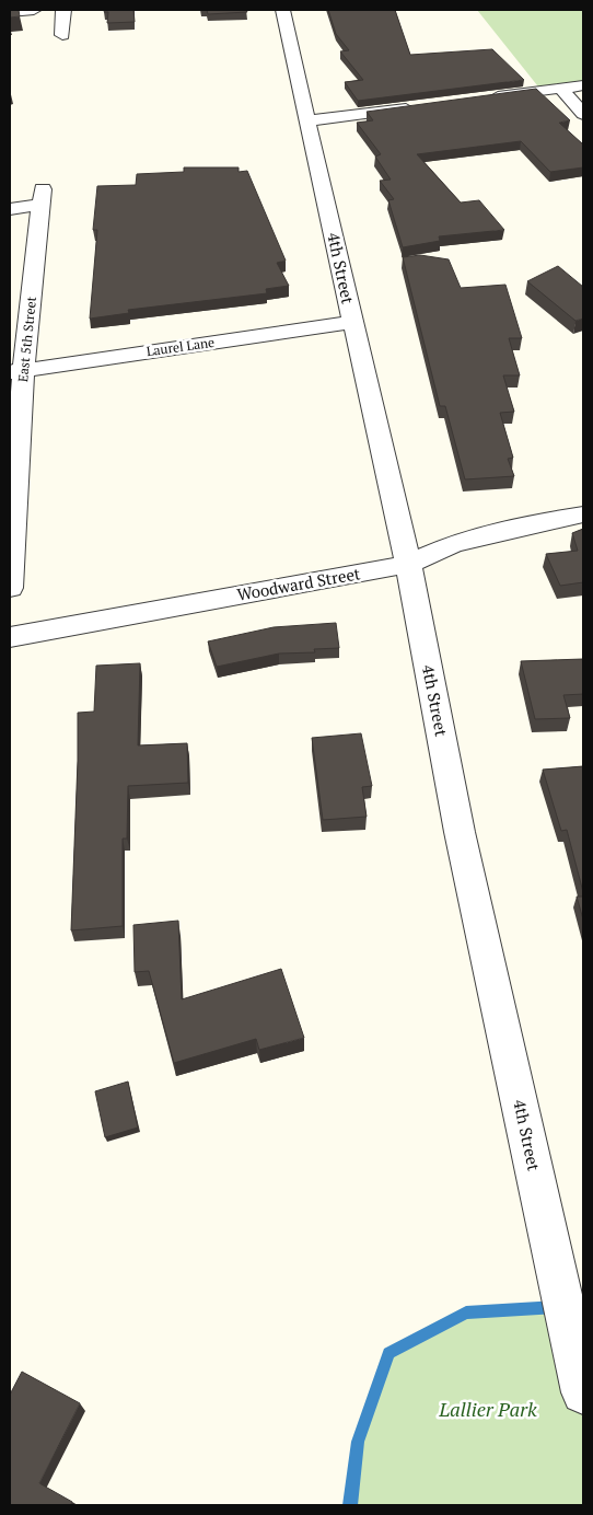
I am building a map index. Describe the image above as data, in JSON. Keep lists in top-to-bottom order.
{
  "streets": {
    "street": [
      "4th Street",
      "East 5th Street",
      "Laurel Lane",
      "Woodward Street"
    ]
  },
  "crossings": [
    ["4th Street", "Laurel Lane"],
    ["4th Street", "Woodward Street"],
    ["East 5th Street", "Laurel Lane"]
  ],
  "parks": ["Lallier Park"]
}
